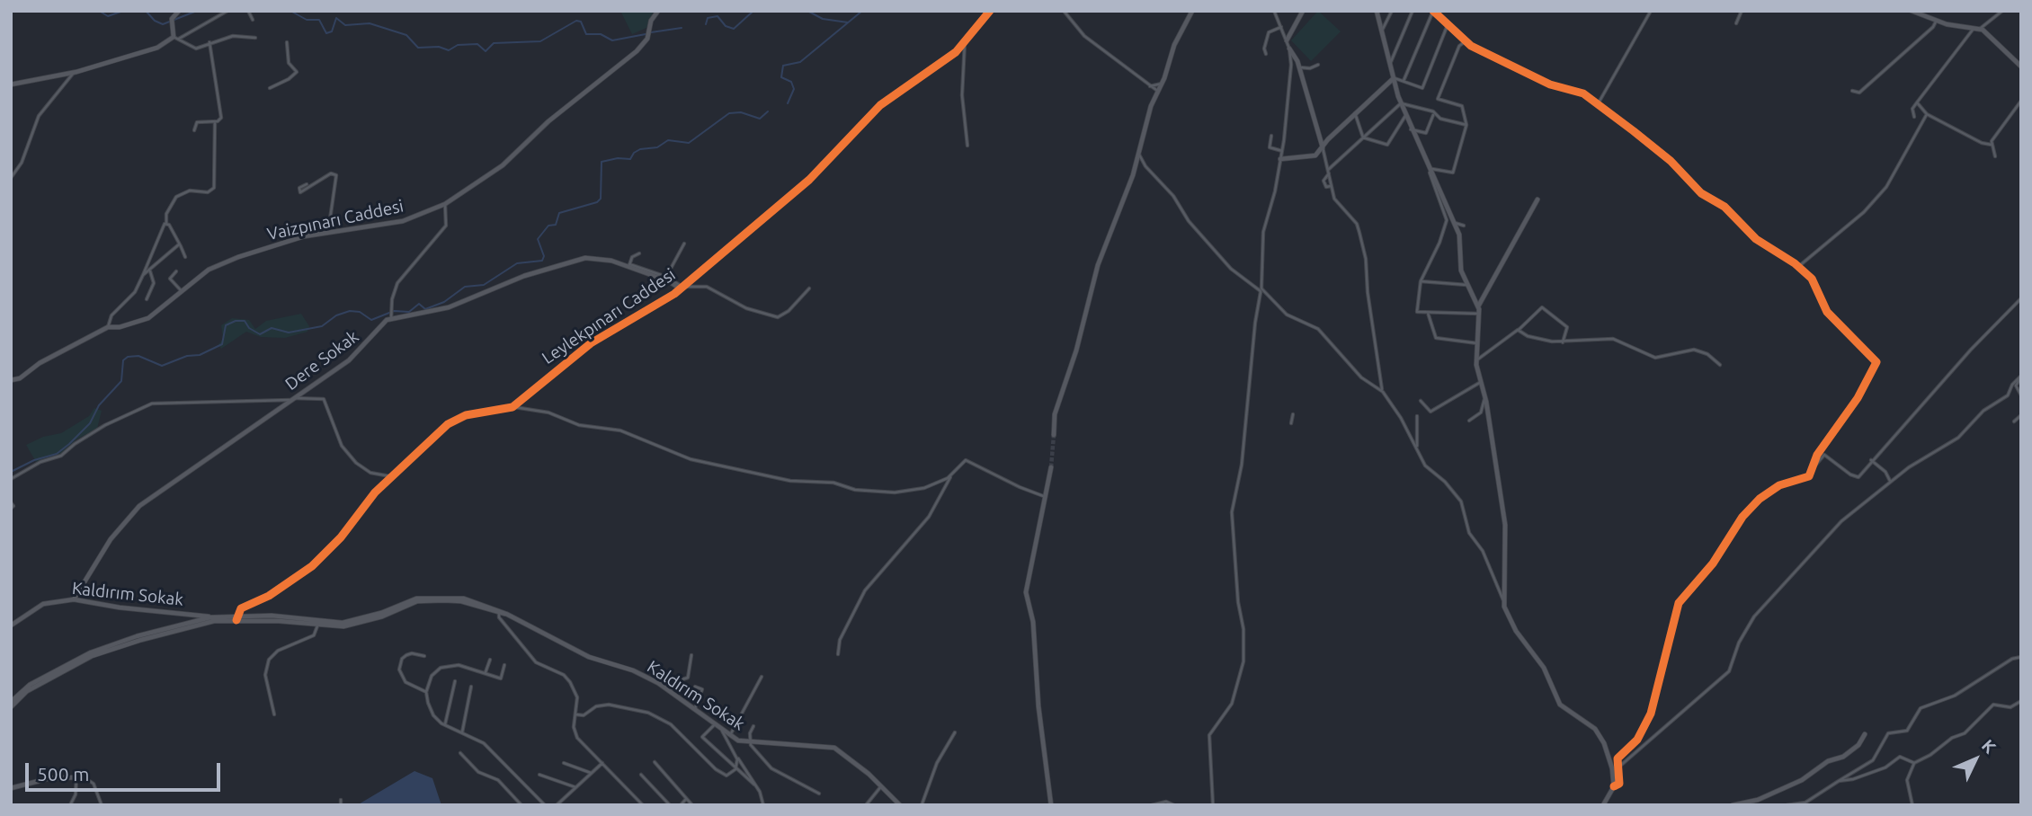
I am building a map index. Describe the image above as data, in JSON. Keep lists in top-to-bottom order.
{
  "streets": {
    "street": [
      "Vaizpınarı Caddesi",
      "Leylekpınarı Caddesi",
      "Dere Sokak",
      "Kaldırım Sokak"
    ]
  },
  "crossings": [
    ["Dere Sokak", "Kaldırım Sokak"]
  ],
  "scale_bar": "500 m",
  "north": "top right"
}
